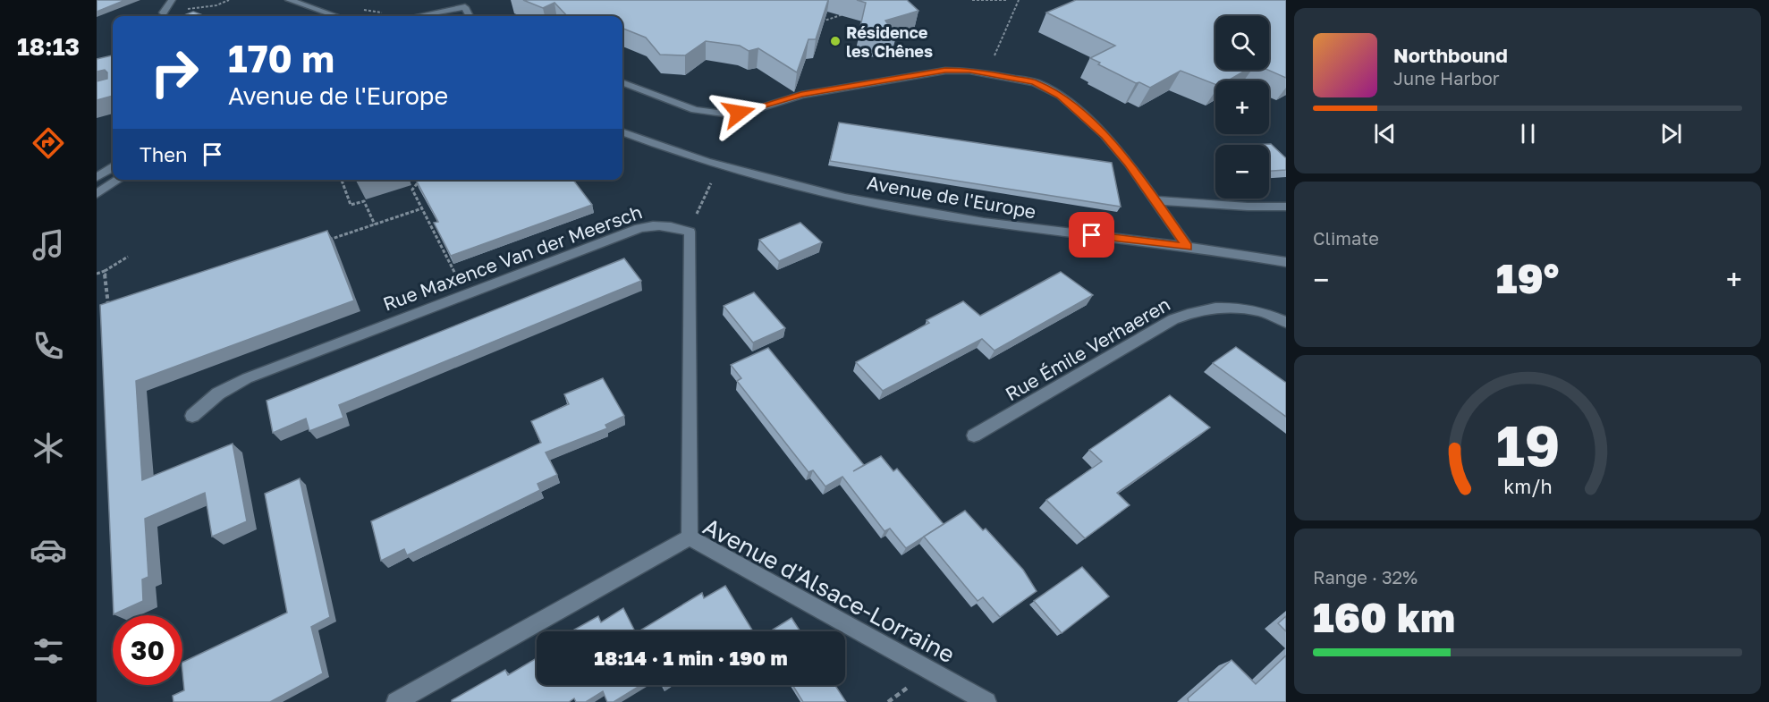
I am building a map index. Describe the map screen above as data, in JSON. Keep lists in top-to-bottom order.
{
  "streets": {
    "street": [
      "Avenue de l'Europe",
      "Rue Maxence Van der Meersch",
      "Rue Émile Verhaeren",
      "Avenue d'Alsace-Lorraine"
    ]
  },
  "places": ["Résidence les Chênes"],
  "page": {
    "tabs": "18:13",
    "map_buttons": ["+", "−"],
    "turn": ["170 m", "Avenue de l'Europe"],
    "song": ["Northbound", "June Harbor"],
    "then": "Then",
    "tile": [
      "Climate",
      ["Range · 32%", "160 km"]
    ],
    "heat": ["−", "19°", "+"],
    "limit": "30",
    "trip": "18:14 · 1 min · 190 m",
    "gauge": ["19", "km/h"]
  }
}
